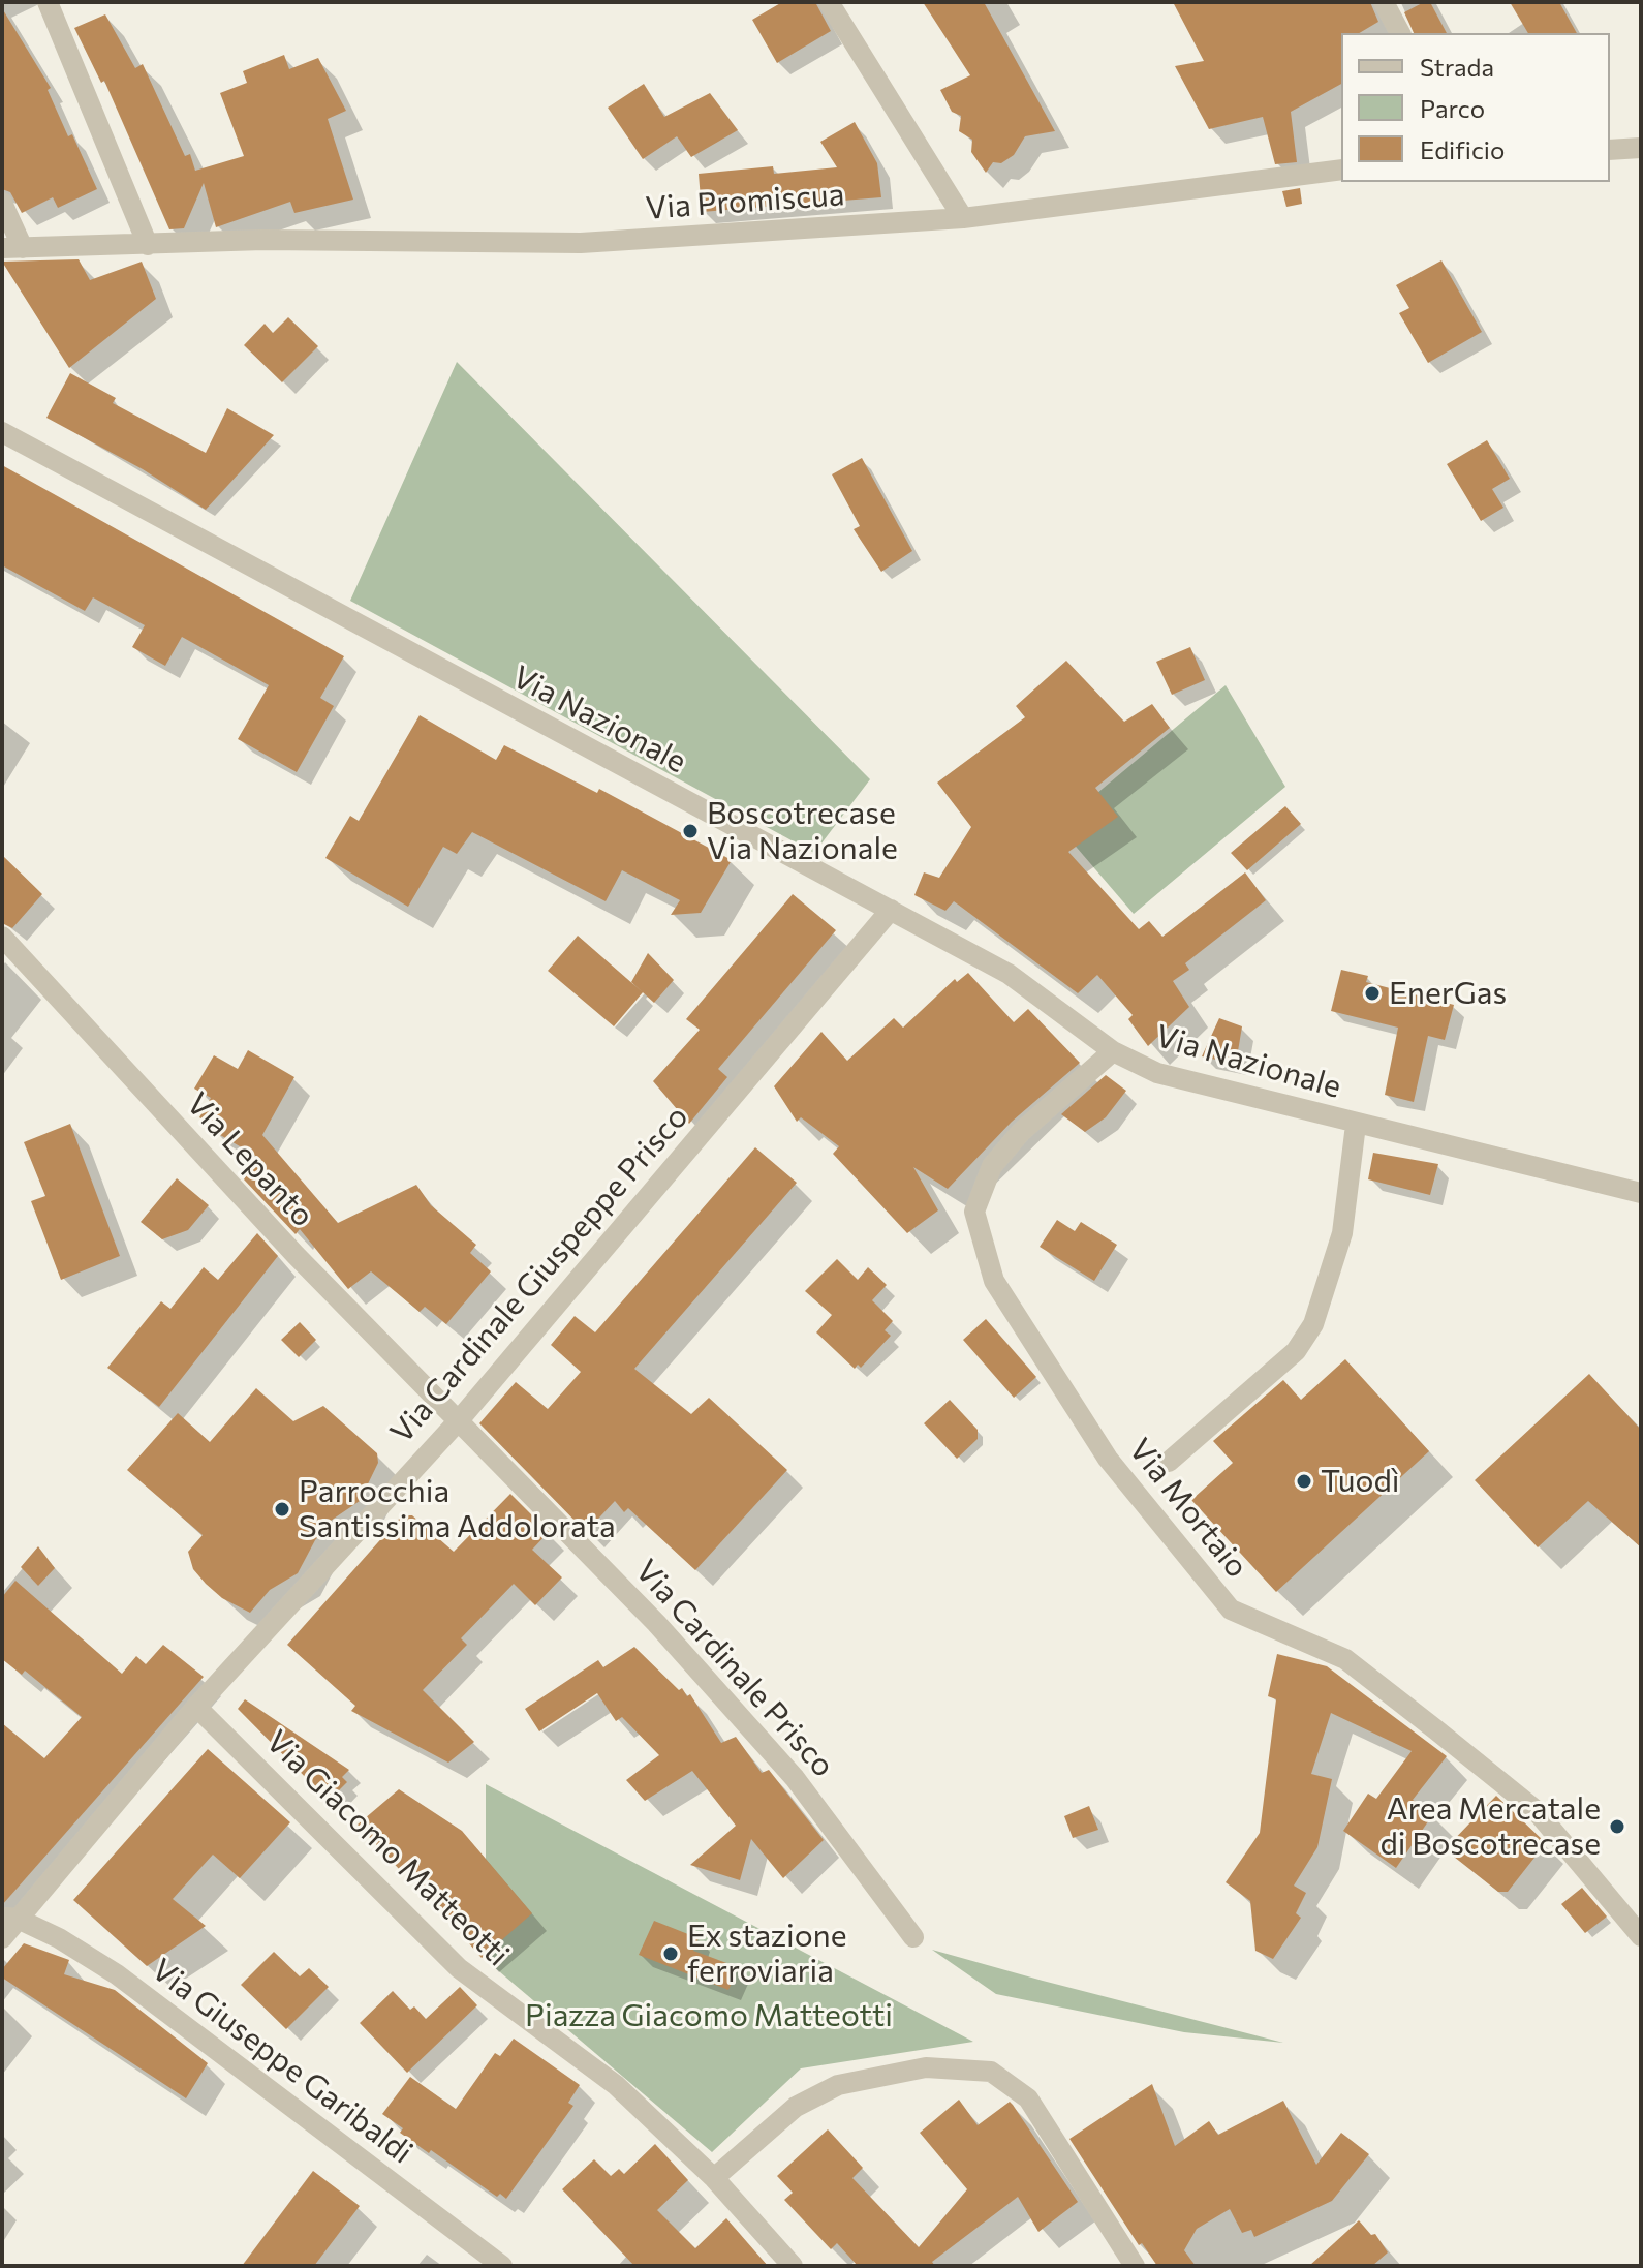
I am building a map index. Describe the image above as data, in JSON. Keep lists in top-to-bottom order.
{
  "streets": {
    "street": [
      "Via Promiscua",
      "Via Nazionale",
      "Via Lepanto",
      "Via Cardinale Giuspeppe Prisco",
      "Via Mortaio",
      "Via Cardinale Prisco",
      "Via Giacomo Matteotti",
      "Via Giuseppe Garibaldi"
    ]
  },
  "crossings": [
    ["Via Nazionale", "Via Cardinale Giuspeppe Prisco"],
    ["Via Nazionale", "Via Mortaio"],
    ["Via Lepanto", "Via Cardinale Giuspeppe Prisco"],
    ["Via Lepanto", "Via Cardinale Prisco"],
    ["Via Cardinale Giuspeppe Prisco", "Via Cardinale Prisco"],
    ["Via Cardinale Giuspeppe Prisco", "Via Giacomo Matteotti"],
    ["Via Cardinale Giuspeppe Prisco", "Via Giuseppe Garibaldi"]
  ],
  "parks": ["Piazza Giacomo Matteotti"],
  "places": [
    "Boscotrecase Via Nazionale",
    "EnerGas",
    "Tuodì",
    "Parrocchia Santissima Addolorata",
    "Area Mercatale di Boscotrecase",
    "Ex stazione ferroviaria"
  ],
  "legend": ["Strada", "Parco", "Edificio"]
}
